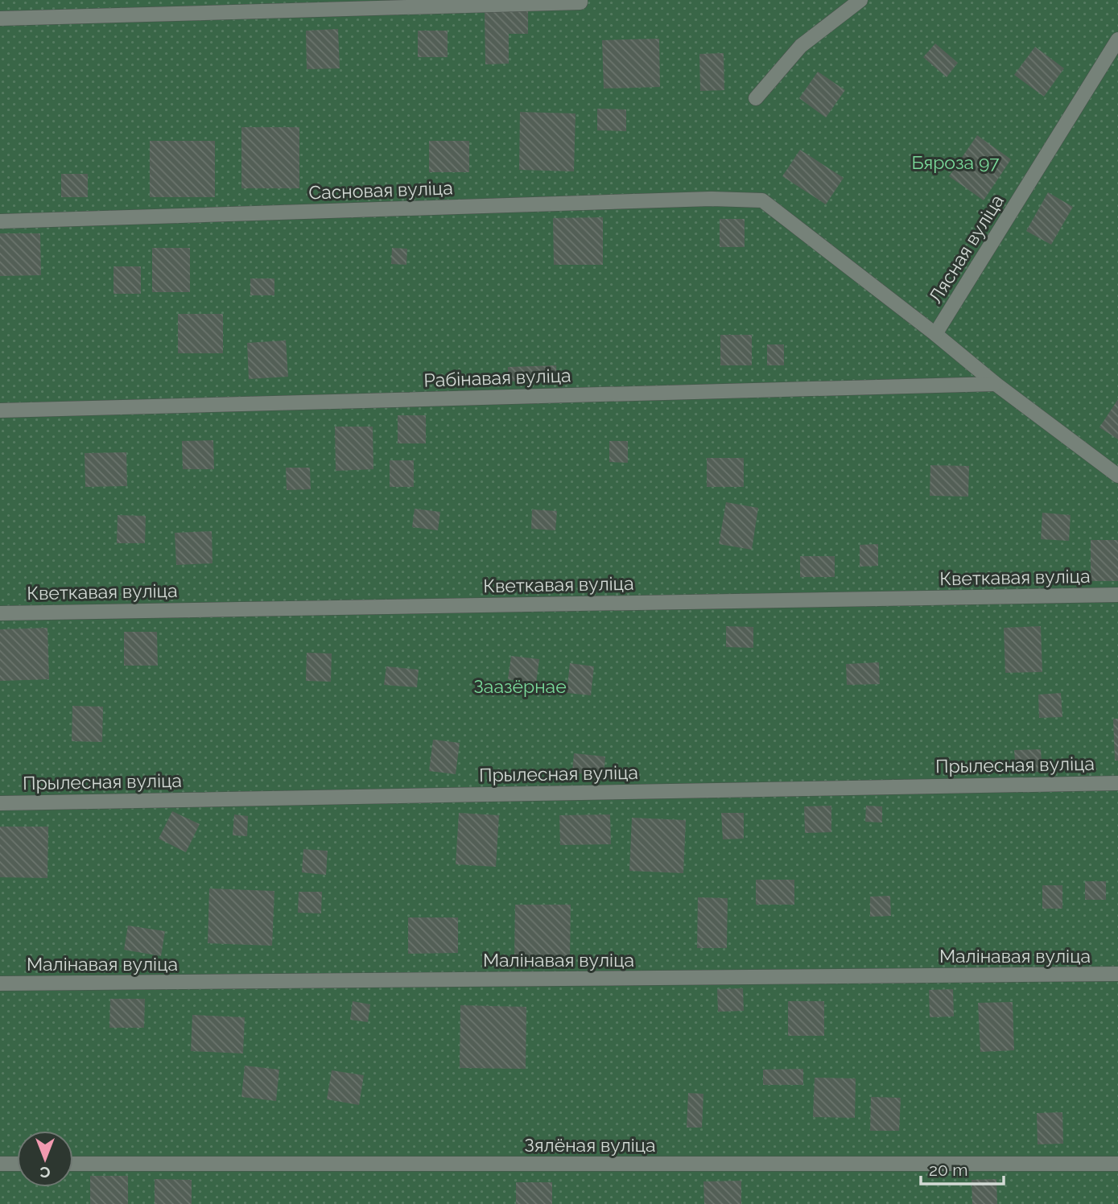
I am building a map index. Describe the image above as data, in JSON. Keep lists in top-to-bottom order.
{
  "streets": {
    "lane": [
      "Сасновая вуліца",
      "Лясная вуліца",
      "Рабінавая вуліца",
      "Кветкавая вуліца",
      "Прылесная вуліца",
      "Малінавая вуліца",
      "Зялёная вуліца"
    ]
  },
  "crossings": [
    ["Сасновая вуліца", "Лясная вуліца"]
  ],
  "parks": ["Бяроза 97", "Заазёрнае"],
  "scale_bar": "20 m",
  "north": "bottom"
}
